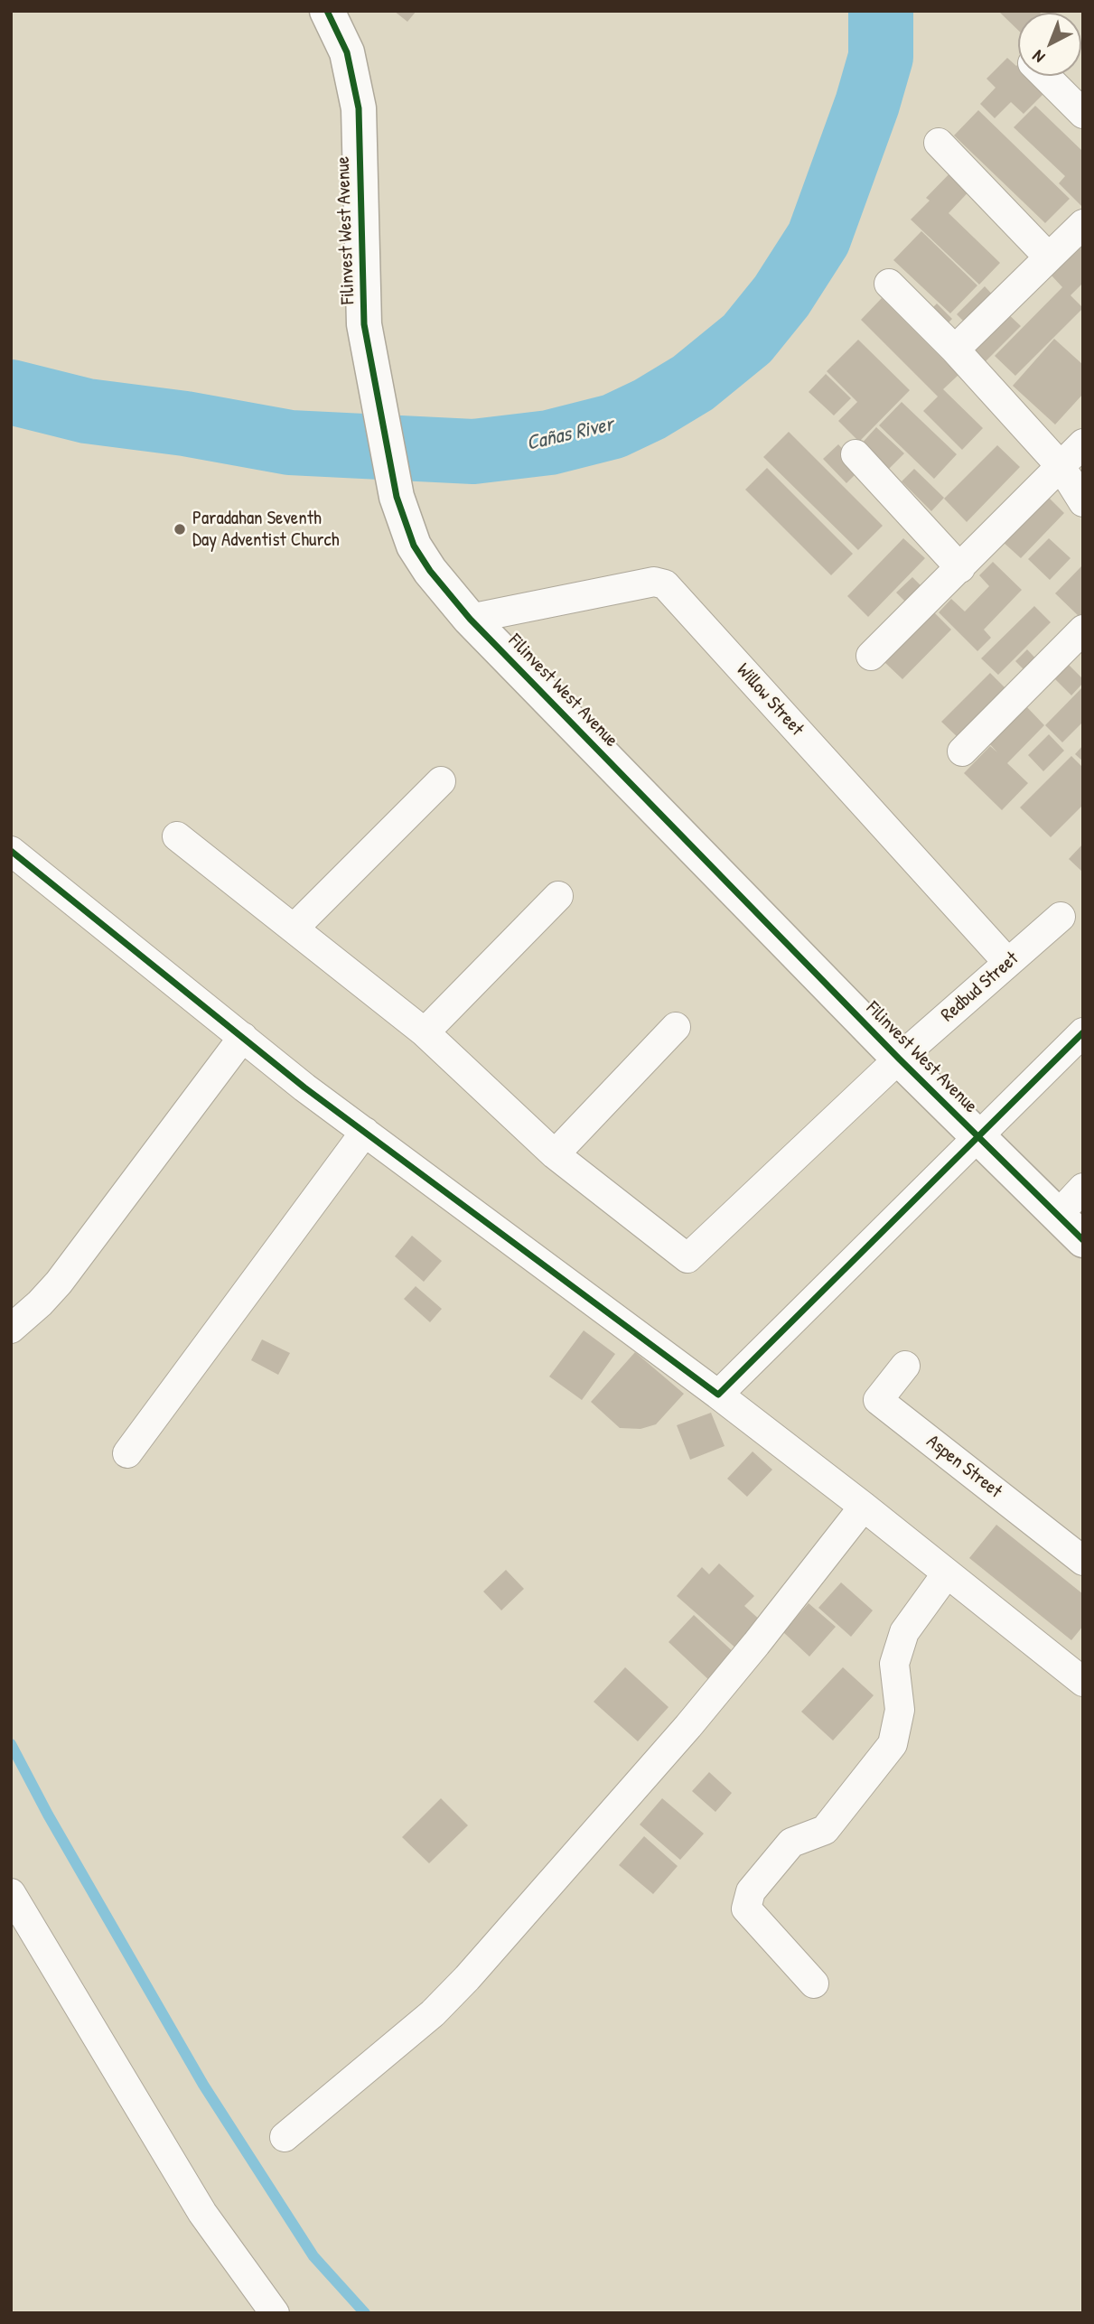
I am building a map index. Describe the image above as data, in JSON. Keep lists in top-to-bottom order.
{
  "streets": {
    "street": [
      "Filinvest West Avenue",
      "Willow Street",
      "Redbud Street",
      "Aspen Street"
    ]
  },
  "crossings": [
    ["Filinvest West Avenue", "Willow Street"],
    ["Filinvest West Avenue", "Redbud Street"],
    ["Willow Street", "Redbud Street"]
  ],
  "water": ["Cañas River"],
  "places": ["Paradahan Seventh Day Adventist Church"],
  "north": "bottom left"
}
